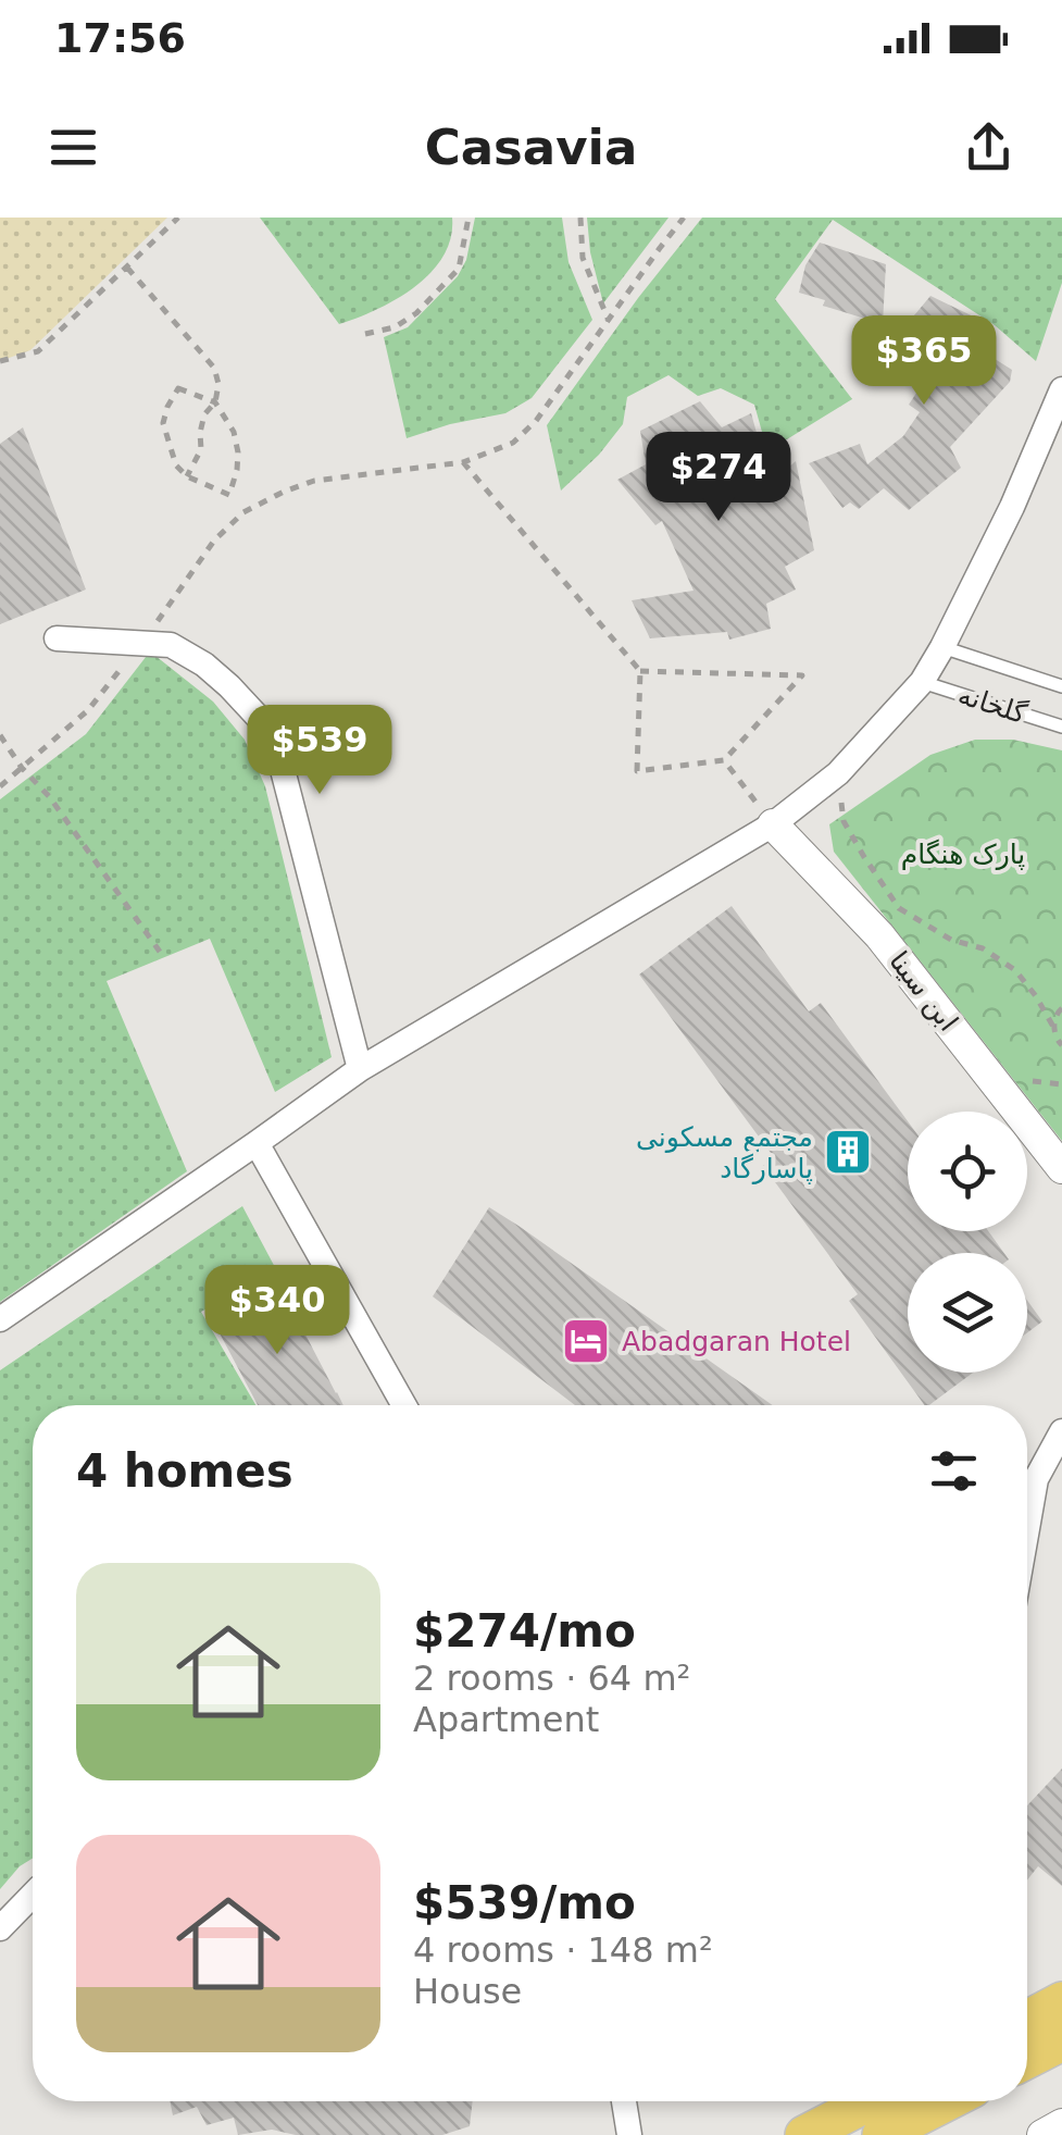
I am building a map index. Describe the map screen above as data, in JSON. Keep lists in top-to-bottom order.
{
  "streets": {
    "street": ["ابن سینا"],
    "lane": ["گلخانه"]
  },
  "parks": ["پارک هنگام"],
  "places": {
    "building": ["مجتمع مسکونی پاسارگاد"],
    "hotel": ["Abadgaran Hotel"]
  },
  "page": {
    "status": "17:56",
    "header": "Casavia",
    "price": [
      "$365",
      "$274",
      "$539",
      "$340"
    ],
    "heading": "4 homes",
    "list": [
      {
        "name": "$274/mo",
        "note": "2 rooms · 64 m² · Apartment"
      },
      {
        "name": "$539/mo",
        "note": "4 rooms · 148 m² · House"
      }
    ]
  }
}
